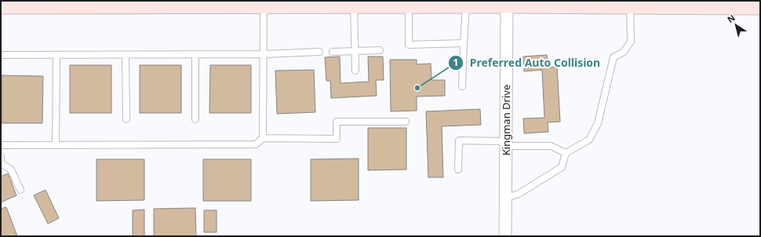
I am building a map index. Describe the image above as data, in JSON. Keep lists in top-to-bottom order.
{
  "streets": {
    "street": ["Kingman Drive"]
  },
  "places": ["Preferred Auto Collision"],
  "north": "top left"
}
